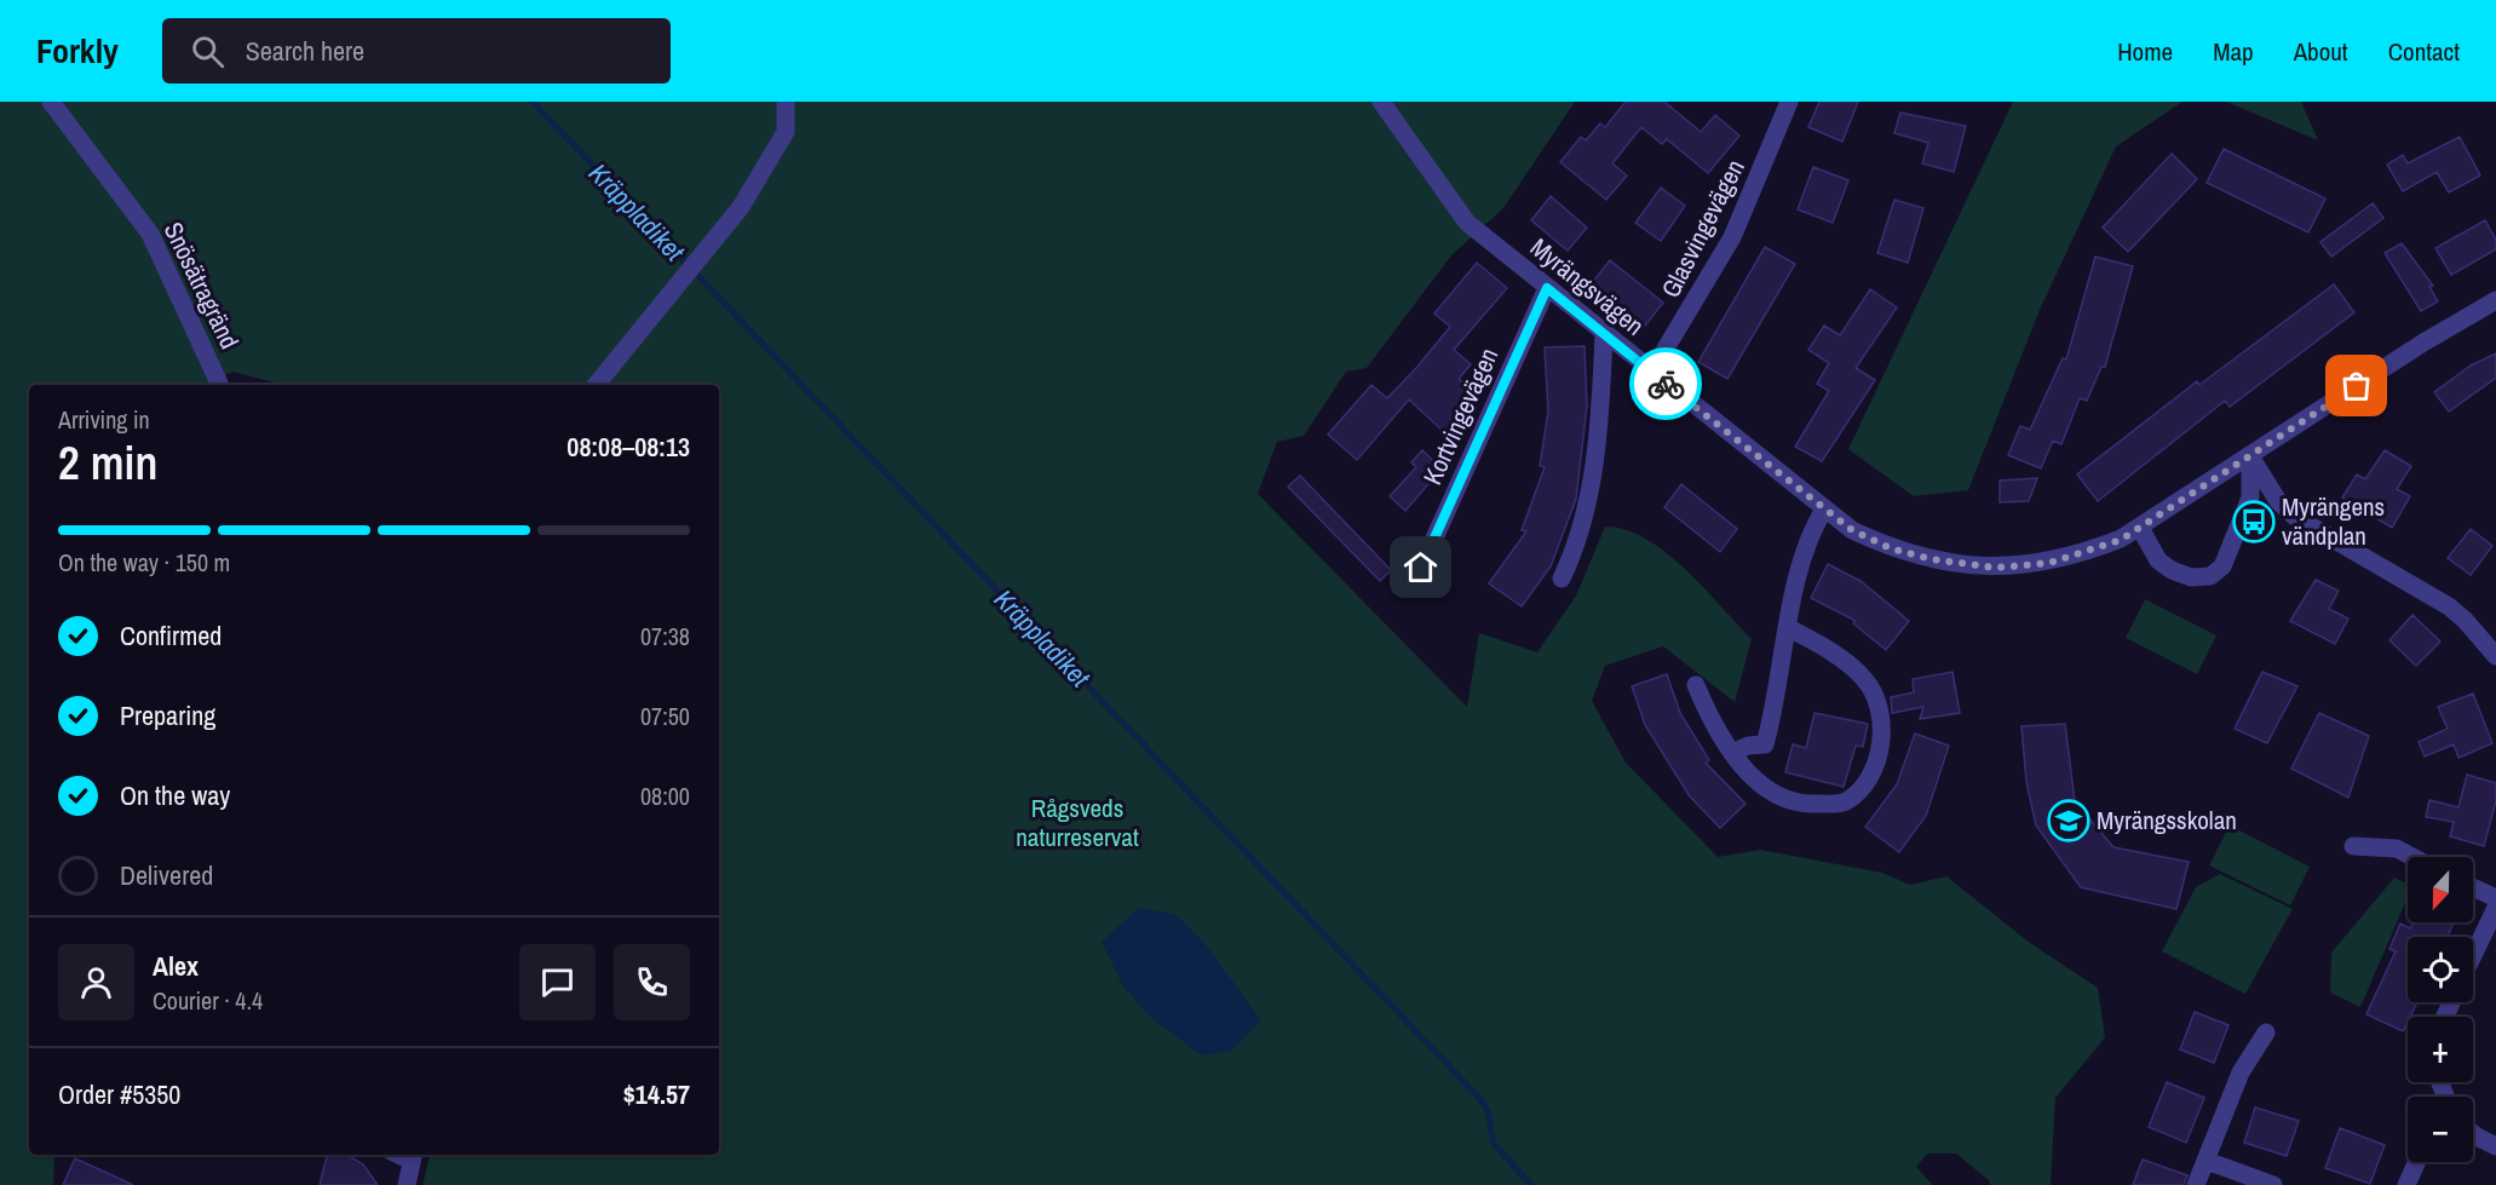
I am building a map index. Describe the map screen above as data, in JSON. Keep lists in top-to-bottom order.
{
  "streets": {
    "street": [
      "Glasvingevägen",
      "Snösätragränd",
      "Myrängsvägen",
      "Kortvingevägen"
    ]
  },
  "crossings": [
    ["Glasvingevägen", "Myrängsvägen"],
    ["Myrängsvägen", "Kortvingevägen"]
  ],
  "water": ["Kräppladiket"],
  "parks": ["Rågsveds naturreservat"],
  "places": {
    "bus stop": ["Myrängens vändplan"],
    "school or university": ["Myrängsskolan"]
  },
  "north": "bottom",
  "page": {
    "header": "Forkly",
    "search": "Search here",
    "nav": [
      "Home",
      "Map",
      "About",
      "Contact"
    ],
    "heading": ["2 min", "Arriving in", "08:08–08:13"],
    "panel": [
      "Alex",
      "Courier · 4.4",
      "Order #5350",
      "$14.57"
    ],
    "bar": "On the way · 150 m",
    "list": [
      ["Confirmed", "07:38"],
      ["Preparing", "07:50"],
      ["On the way", "08:00"],
      "Delivered"
    ],
    "map_buttons": ["+", "−"]
  }
}
